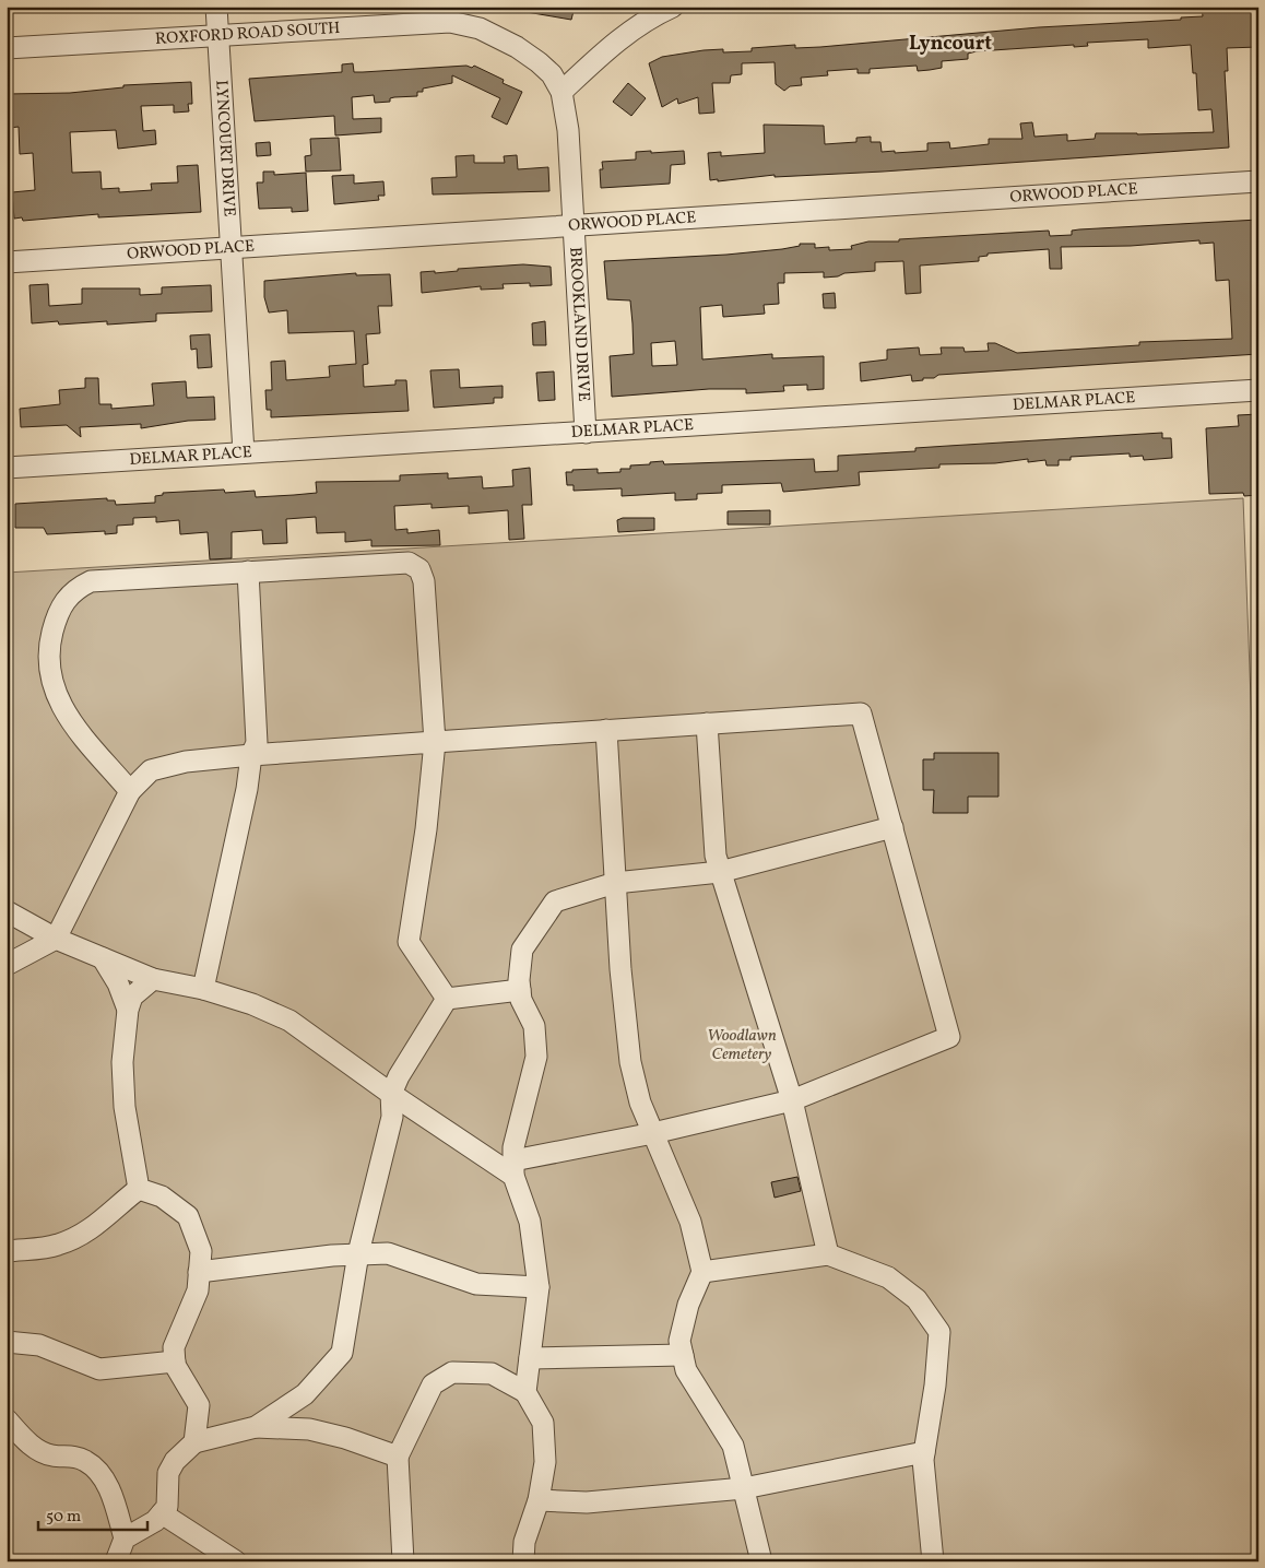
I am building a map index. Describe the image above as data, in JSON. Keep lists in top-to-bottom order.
{
  "streets": {
    "street": [
      "ROXFORD ROAD SOUTH",
      "LYNCOURT DRIVE",
      "ORWOOD PLACE",
      "BROOKLAND DRIVE",
      "DELMAR PLACE"
    ]
  },
  "crossings": [
    ["ROXFORD ROAD SOUTH", "LYNCOURT DRIVE"],
    ["ROXFORD ROAD SOUTH", "BROOKLAND DRIVE"],
    ["LYNCOURT DRIVE", "ORWOOD PLACE"],
    ["LYNCOURT DRIVE", "DELMAR PLACE"],
    ["ORWOOD PLACE", "BROOKLAND DRIVE"],
    ["BROOKLAND DRIVE", "DELMAR PLACE"]
  ],
  "districts": ["Lyncourt"],
  "parks": ["Woodlawn Cemetery"],
  "scale_bar": "50 m"
}
